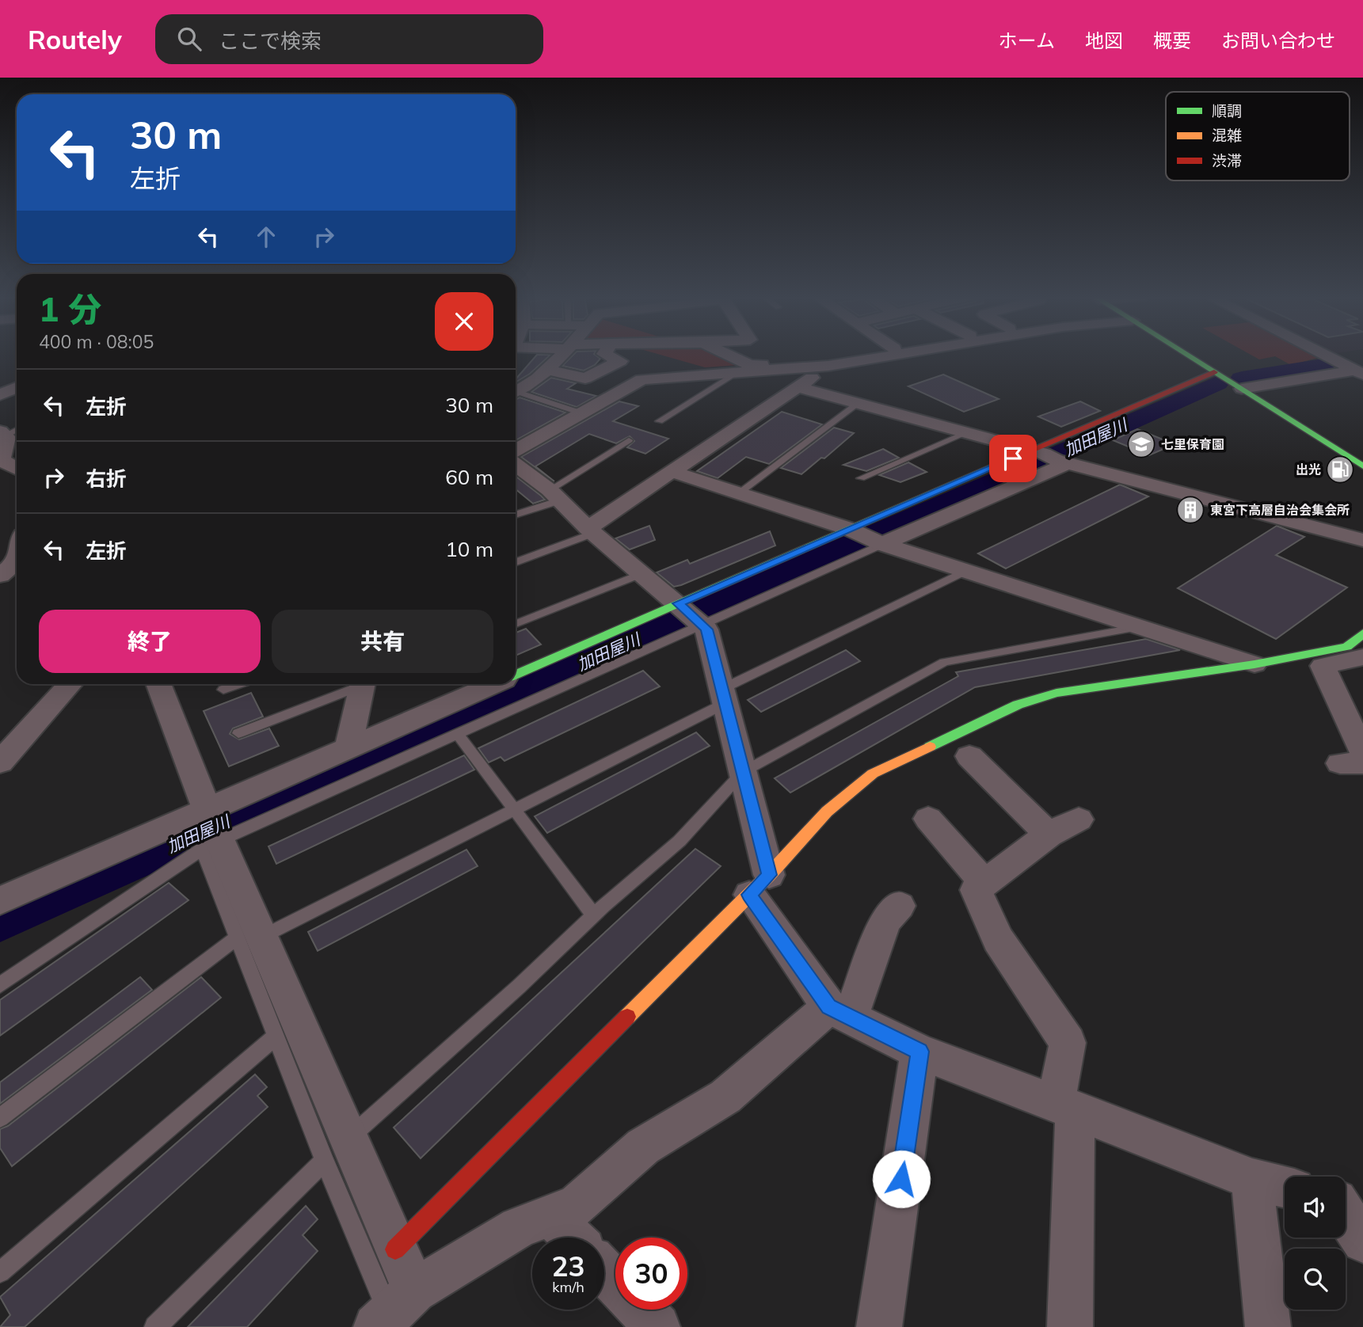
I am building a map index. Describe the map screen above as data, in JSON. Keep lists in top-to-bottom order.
{
  "water": ["加田屋川"],
  "places": {
    "school or university": ["七里保育園"],
    "fuel station": ["出光"],
    "building": ["東宮下高層自治会集会所"]
  },
  "legend": ["順調", "混雑", "渋滞"],
  "page": {
    "header": "Routely",
    "search": "ここで検索",
    "nav": [
      "ホーム",
      "地図",
      "概要",
      "お問い合わせ"
    ],
    "turn": ["30 m", "左折"],
    "heading": ["1 分", "400 m · 08:05"],
    "list": [
      {
        "name": "左折",
        "value": "30 m"
      },
      {
        "name": "右折",
        "value": "60 m"
      },
      {
        "name": "左折",
        "value": "10 m"
      }
    ],
    "buttons": ["終了", "共有"],
    "speed": "23 km/h",
    "limit": "30"
  }
}
